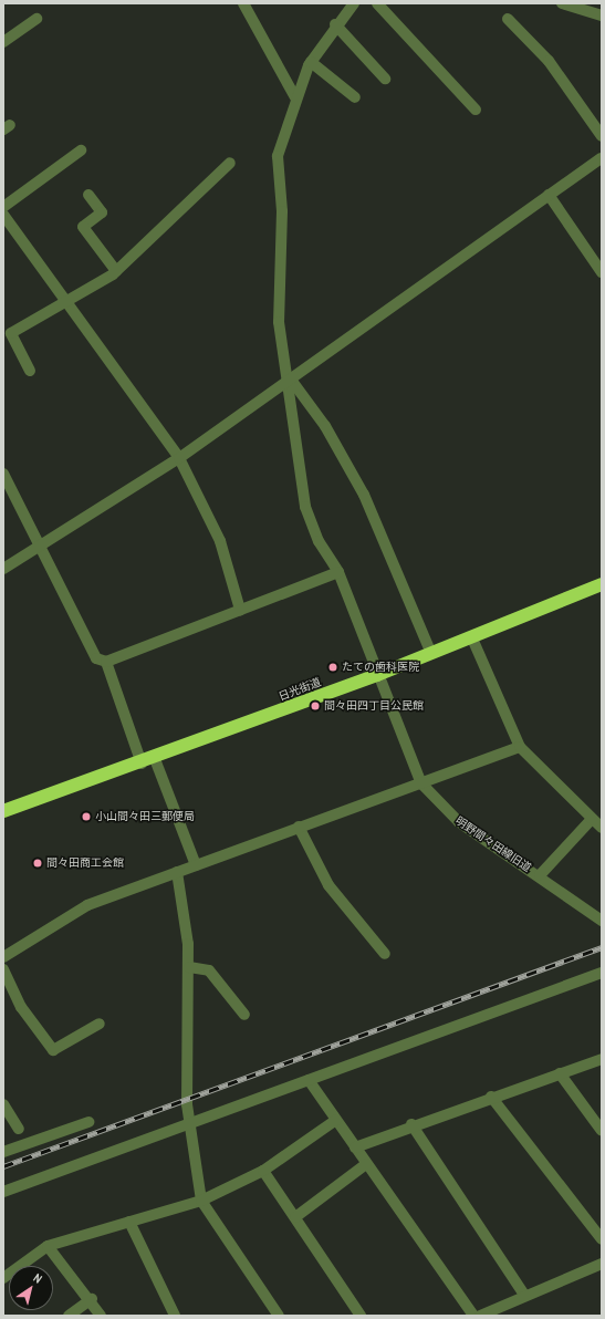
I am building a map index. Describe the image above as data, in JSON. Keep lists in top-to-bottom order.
{
  "streets": {
    "highway": ["日光街道"],
    "street": ["明野間々田線旧道"]
  },
  "crossings": [
    ["日光街道", "明野間々田線旧道"]
  ],
  "places": [
    "たての歯科医院",
    "間々田四丁目公民館",
    "小山間々田三郵便局",
    "間々田商工会館"
  ],
  "north": "top right"
}
